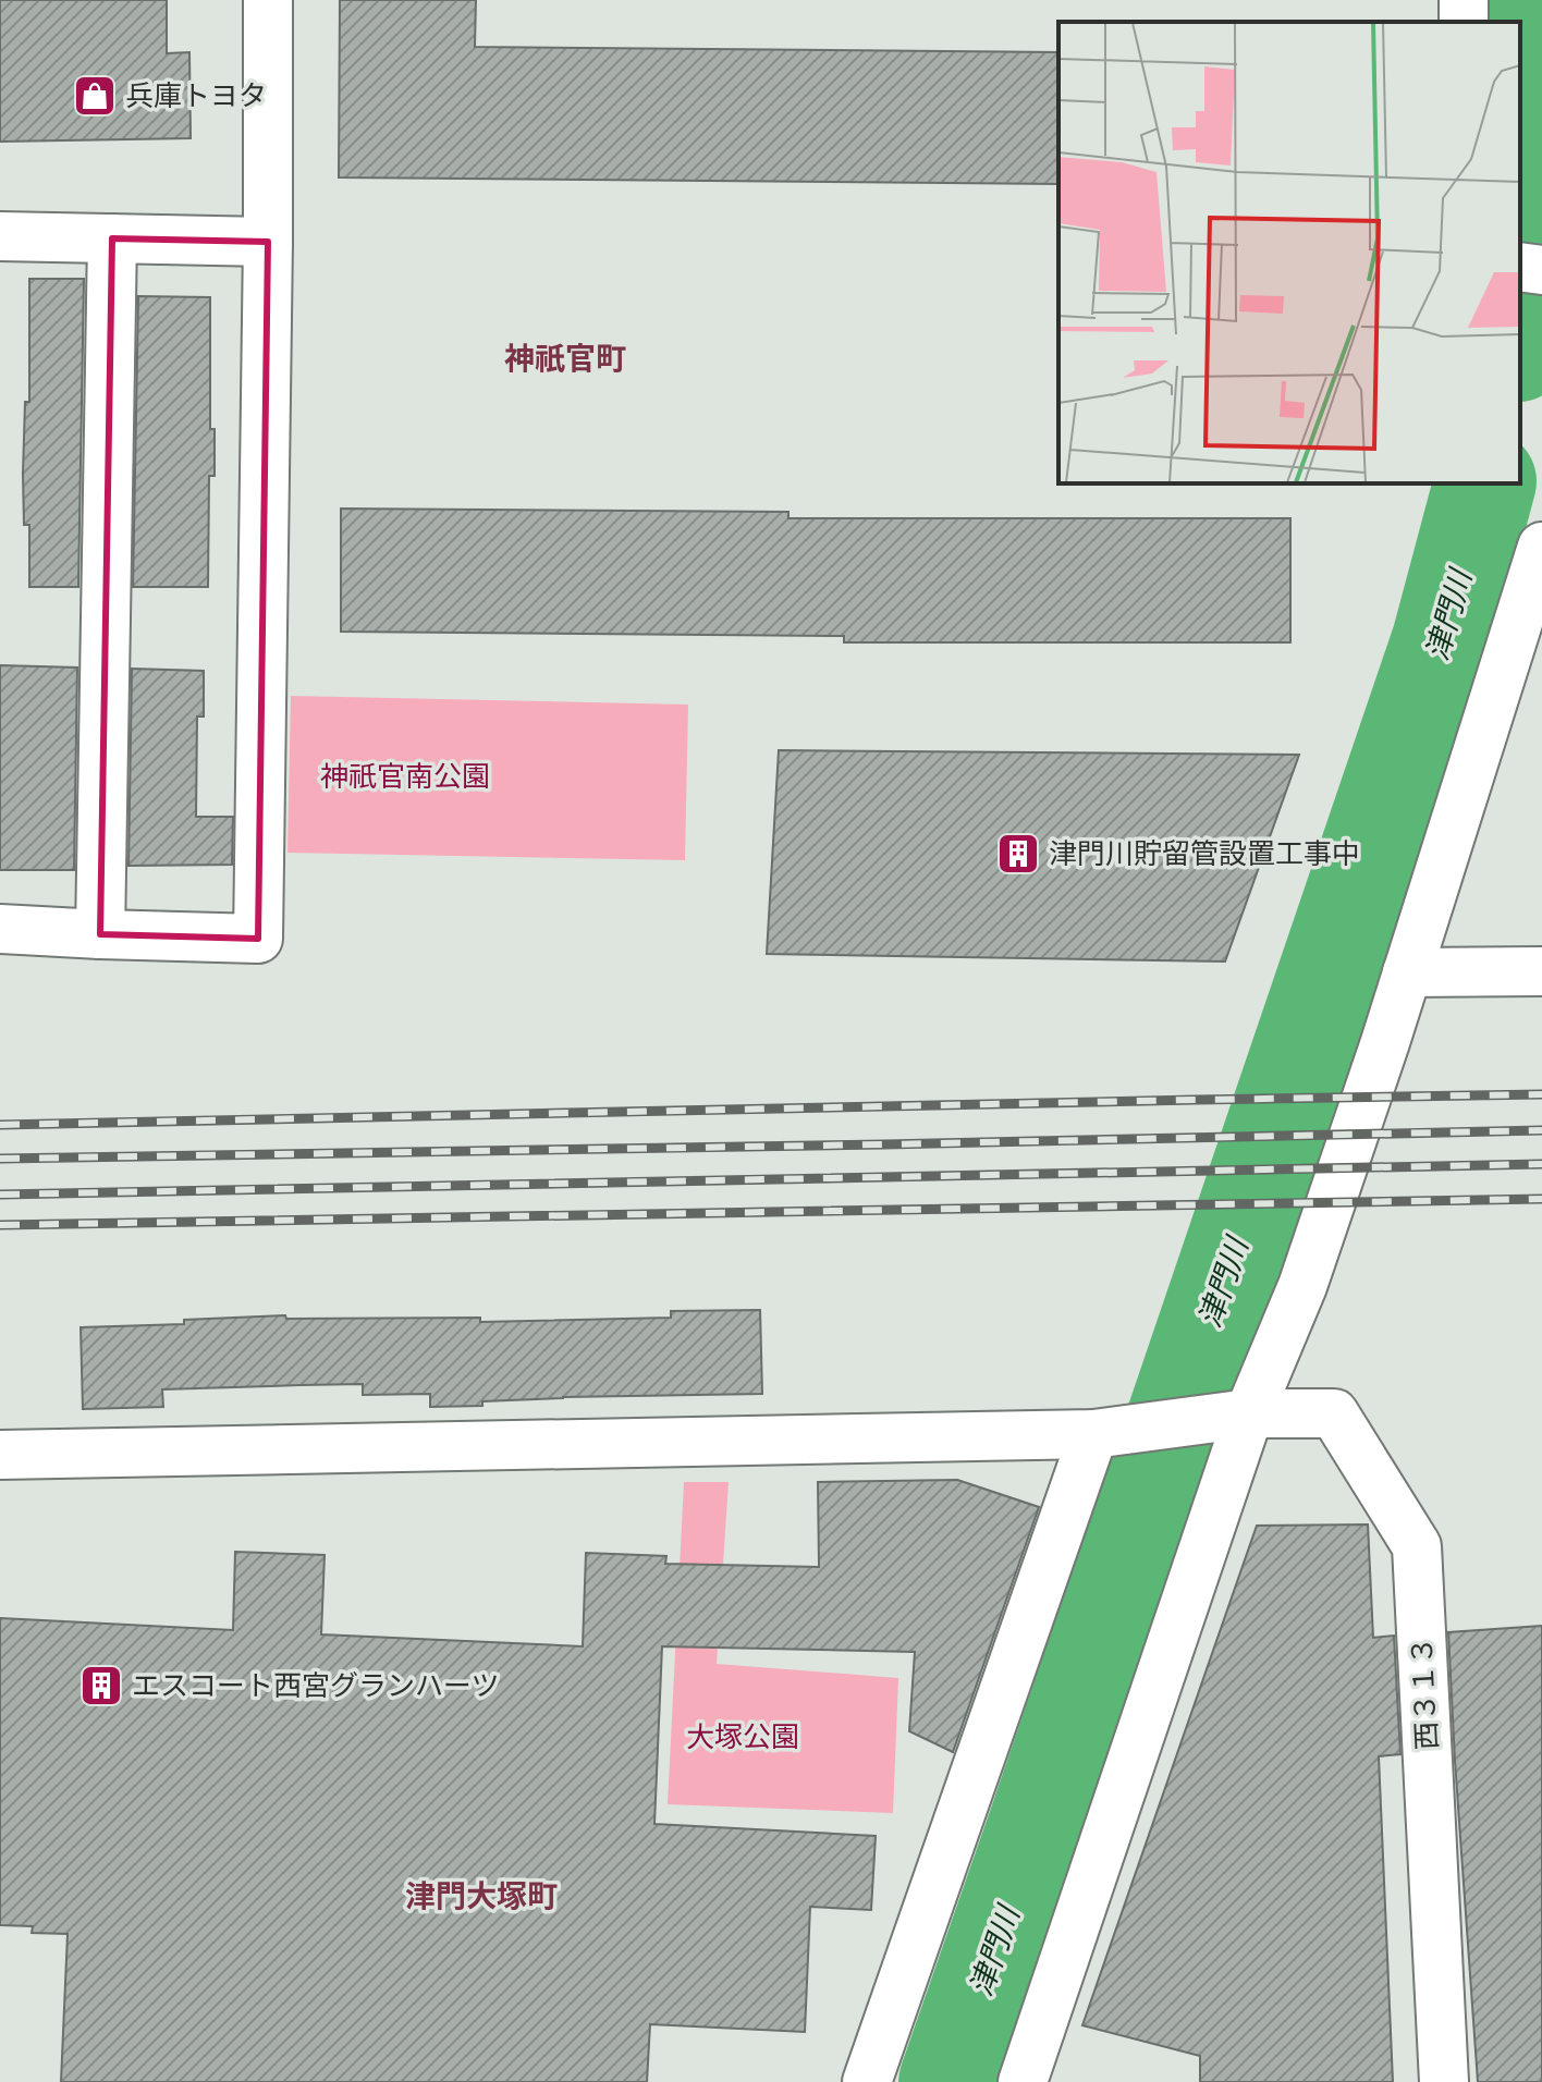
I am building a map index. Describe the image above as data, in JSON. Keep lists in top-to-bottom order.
{
  "streets": {
    "street": ["西３１３"]
  },
  "districts": ["神祇官町", "津門大塚町"],
  "water": ["津門川"],
  "parks": ["神祇官南公園", "大塚公園"],
  "places": {
    "shop": ["兵庫トヨタ"],
    "building": ["津門川貯留管設置工事中", "エスコート西宮グランハーツ"]
  }
}
